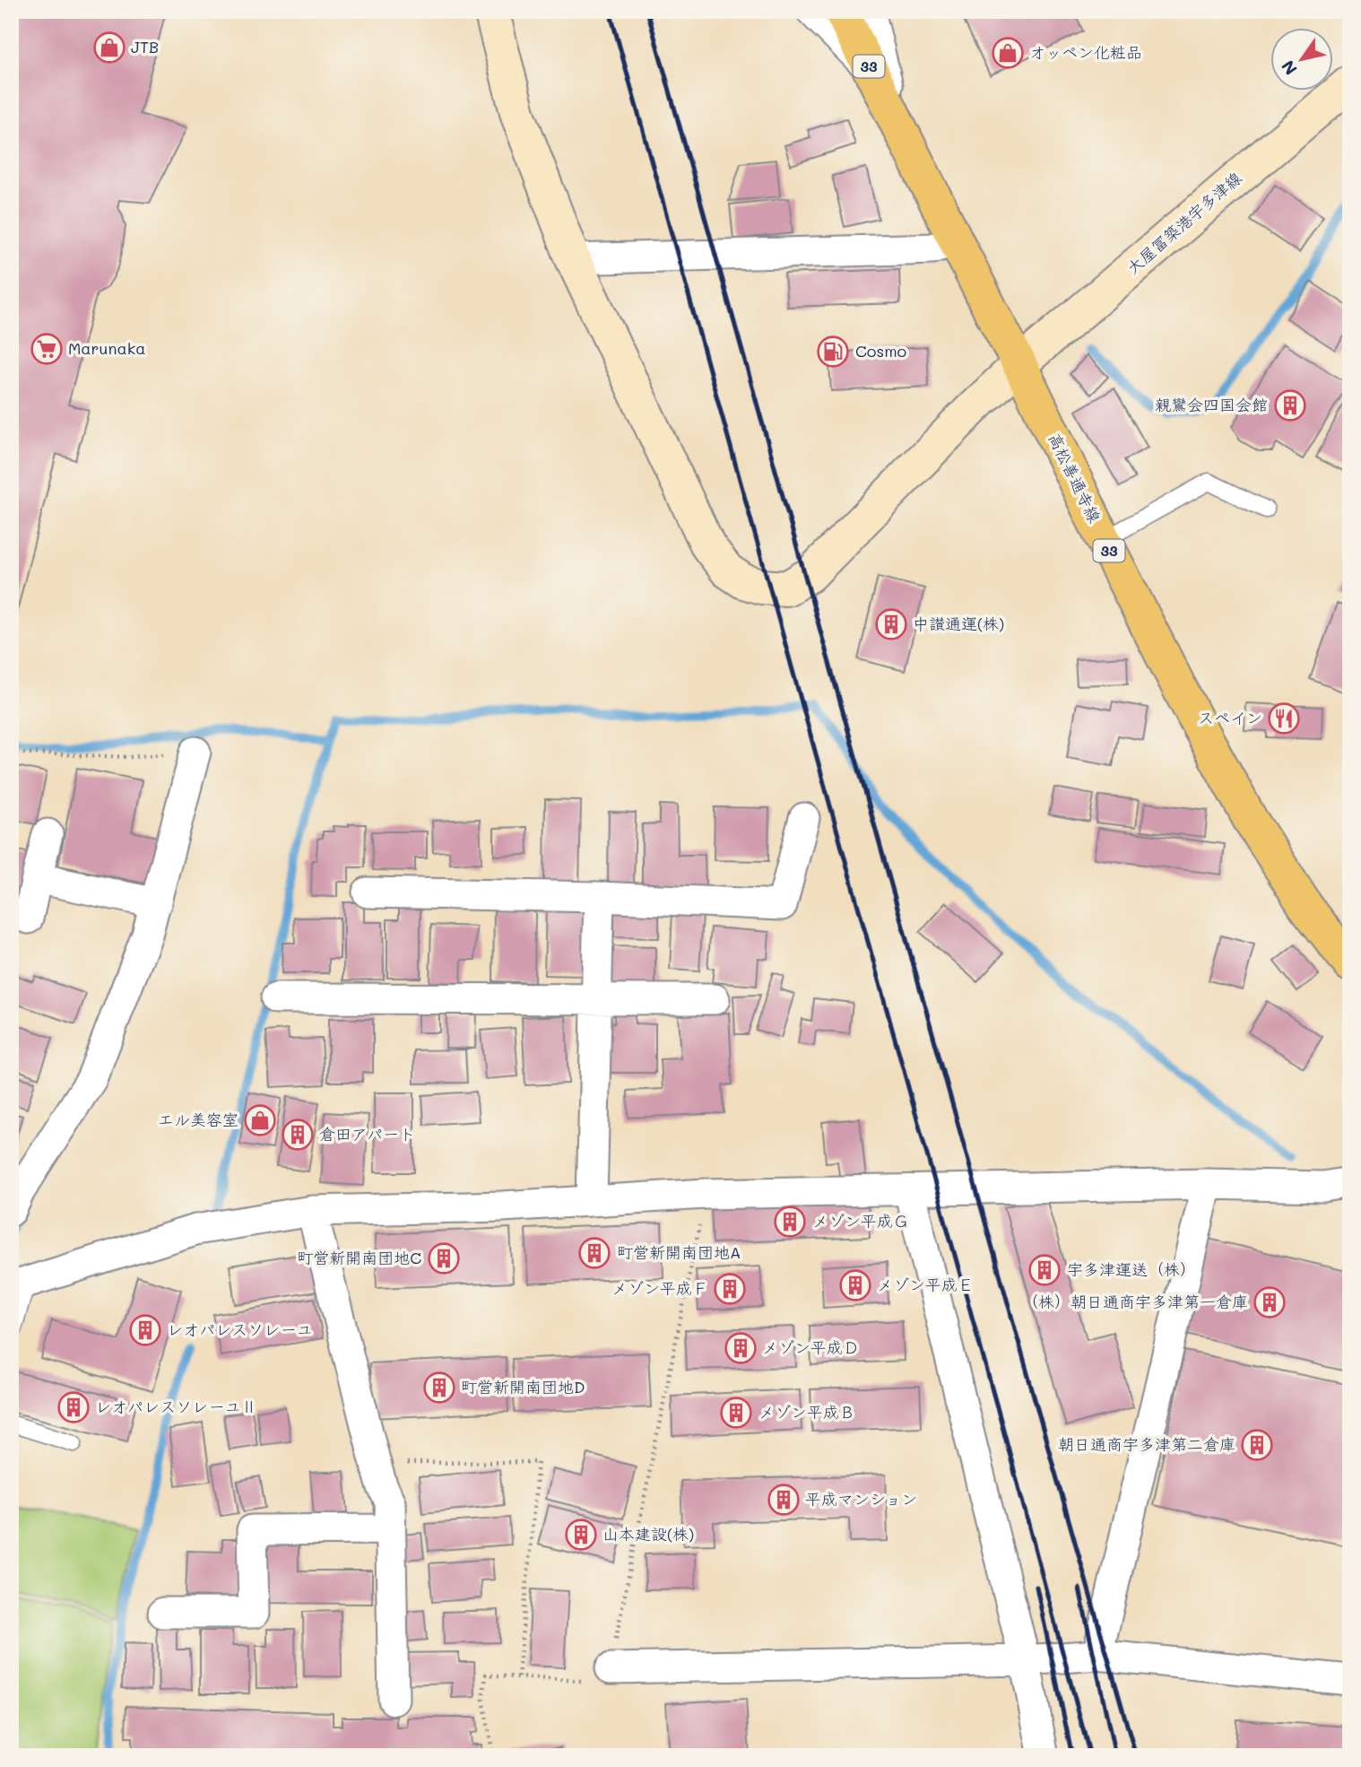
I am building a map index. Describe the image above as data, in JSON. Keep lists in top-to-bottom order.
{
  "streets": {
    "main road": ["33", "高松善通寺線"],
    "street": ["大屋冨築港宇多津線"]
  },
  "crossings": [
    ["大屋冨築港宇多津線", "高松善通寺線"]
  ],
  "places": {
    "shop": ["JTB", "オッペン化粧品", "エル美容室"],
    "supermarket": ["Marunaka"],
    "fuel station": ["Cosmo"],
    "building": [
      "親鸞会四国会館",
      "中讃通運(株)",
      "倉田アパート",
      "メゾン平成Ｇ",
      "町営新開南団地A",
      "町営新開南団地C",
      "宇多津運送（株）",
      "メゾン平成Ｅ",
      "メゾン平成Ｆ",
      "（株）朝日通商宇多津第一倉庫",
      "レオパレスソレーユ",
      "メゾン平成Ｄ",
      "町営新開南団地D",
      "レオパレスソレーユⅡ",
      "メゾン平成Ｂ",
      "朝日通商宇多津第二倉庫",
      "平成マンション",
      "山本建設(株)"
    ],
    "restaurant": ["スペイン"]
  },
  "north": "bottom left"
}
